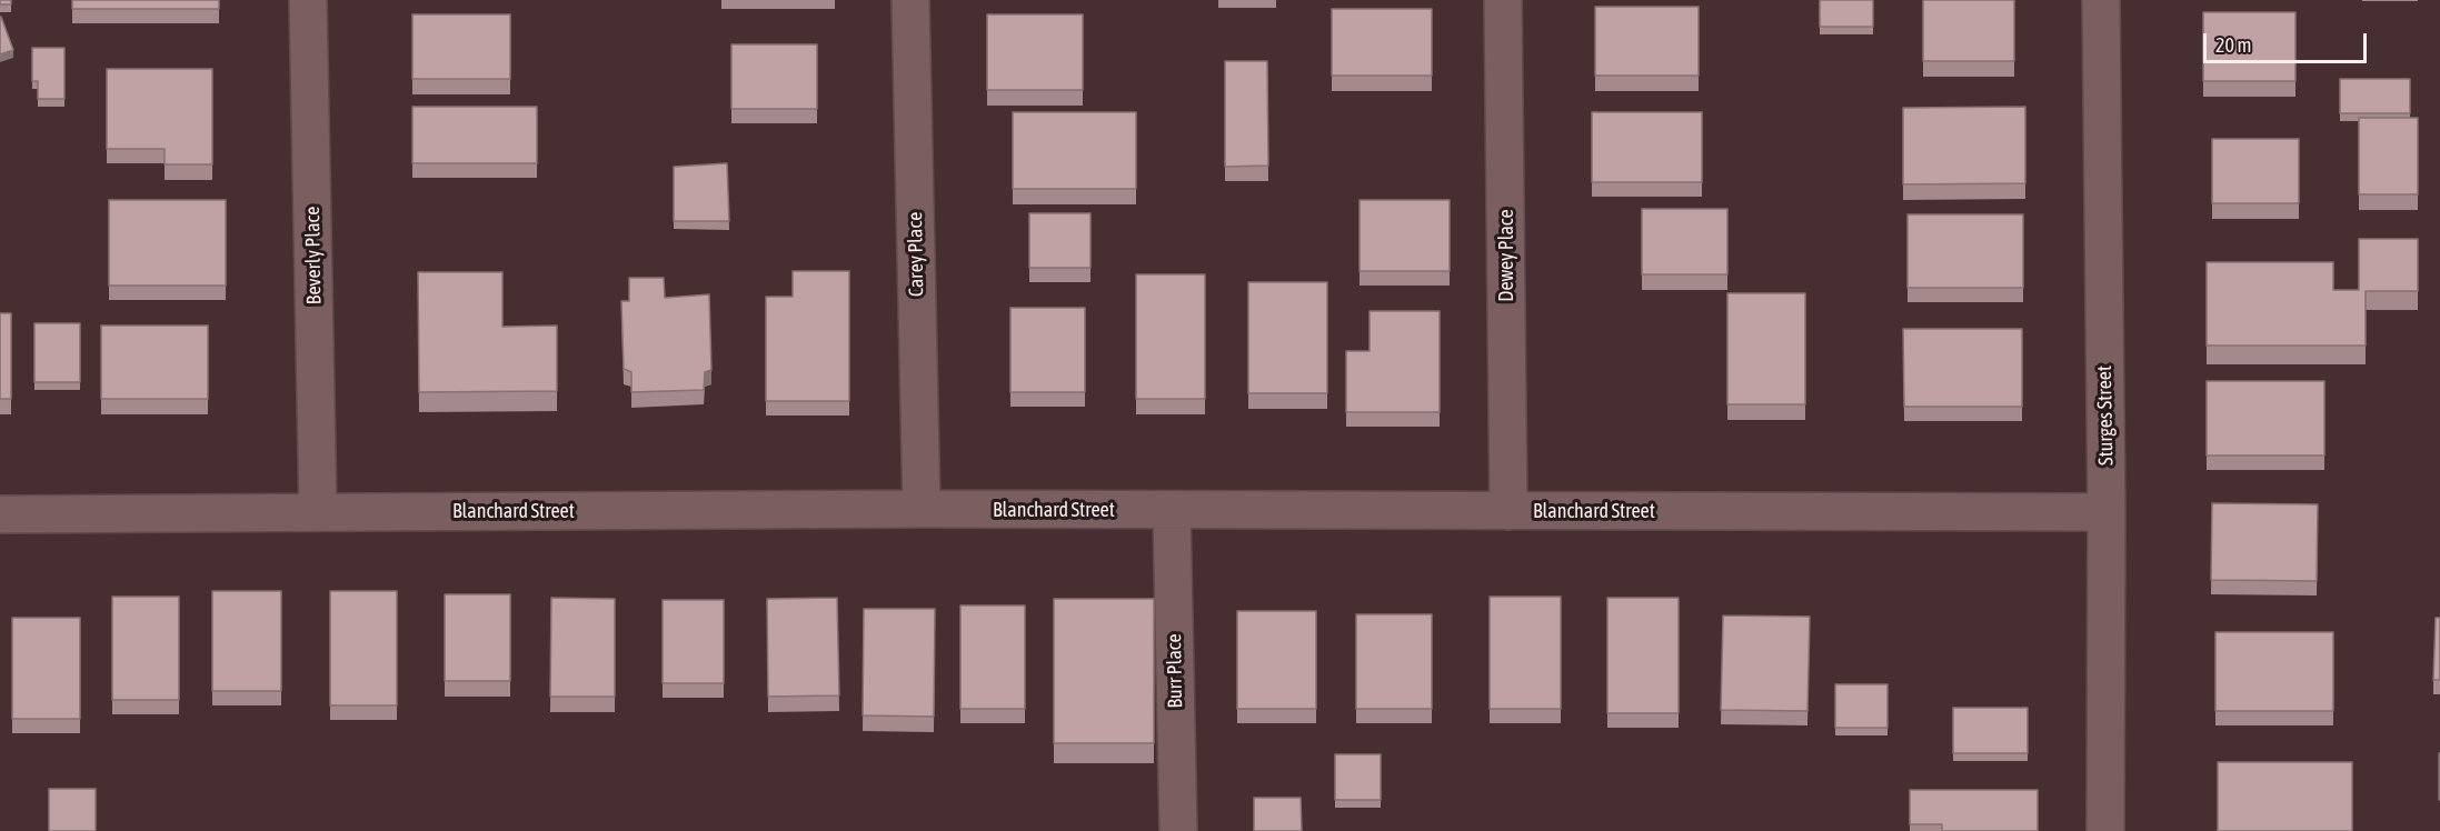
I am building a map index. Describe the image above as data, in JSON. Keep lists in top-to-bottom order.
{
  "streets": {
    "street": [
      "Carey Place",
      "Beverly Place",
      "Dewey Place",
      "Sturges Street",
      "Blanchard Street",
      "Burr Place"
    ]
  },
  "crossings": [
    ["Carey Place", "Blanchard Street"],
    ["Beverly Place", "Blanchard Street"],
    ["Dewey Place", "Blanchard Street"],
    ["Sturges Street", "Blanchard Street"],
    ["Blanchard Street", "Burr Place"]
  ],
  "scale_bar": "20 m"
}
